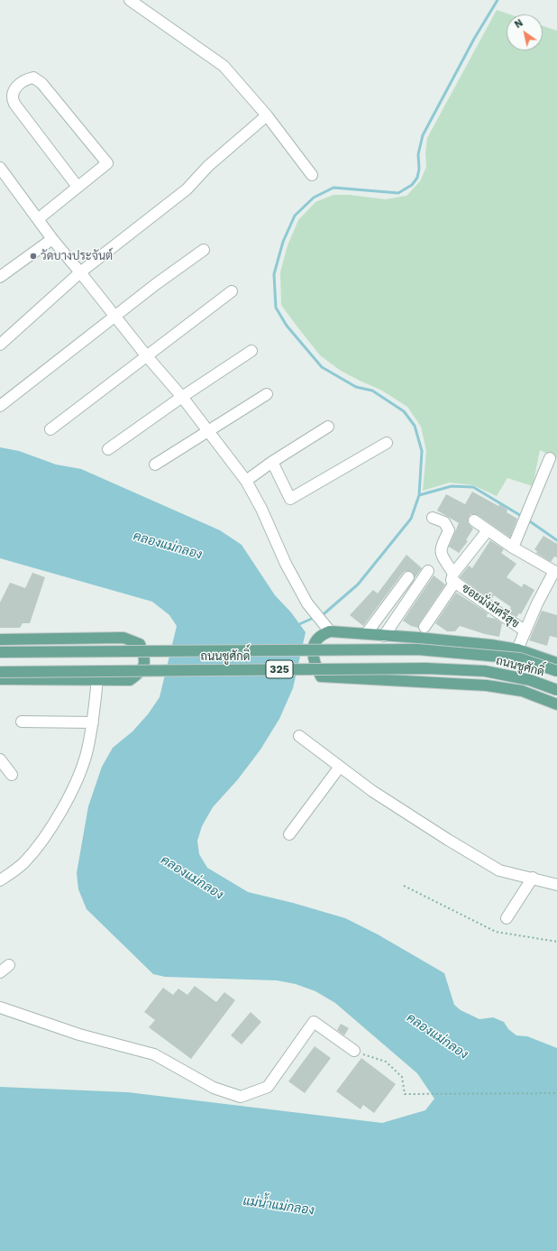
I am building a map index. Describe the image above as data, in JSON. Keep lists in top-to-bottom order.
{
  "streets": {
    "main road": ["ถนนชูศักดิ์", "325"],
    "street": ["ซอยมั่งมีศรีสุข"]
  },
  "water": ["คลองแม่กลอง", "แม่น้ำแม่กลอง"],
  "places": ["วัดบางประจันต์"],
  "north": "top left"
}
